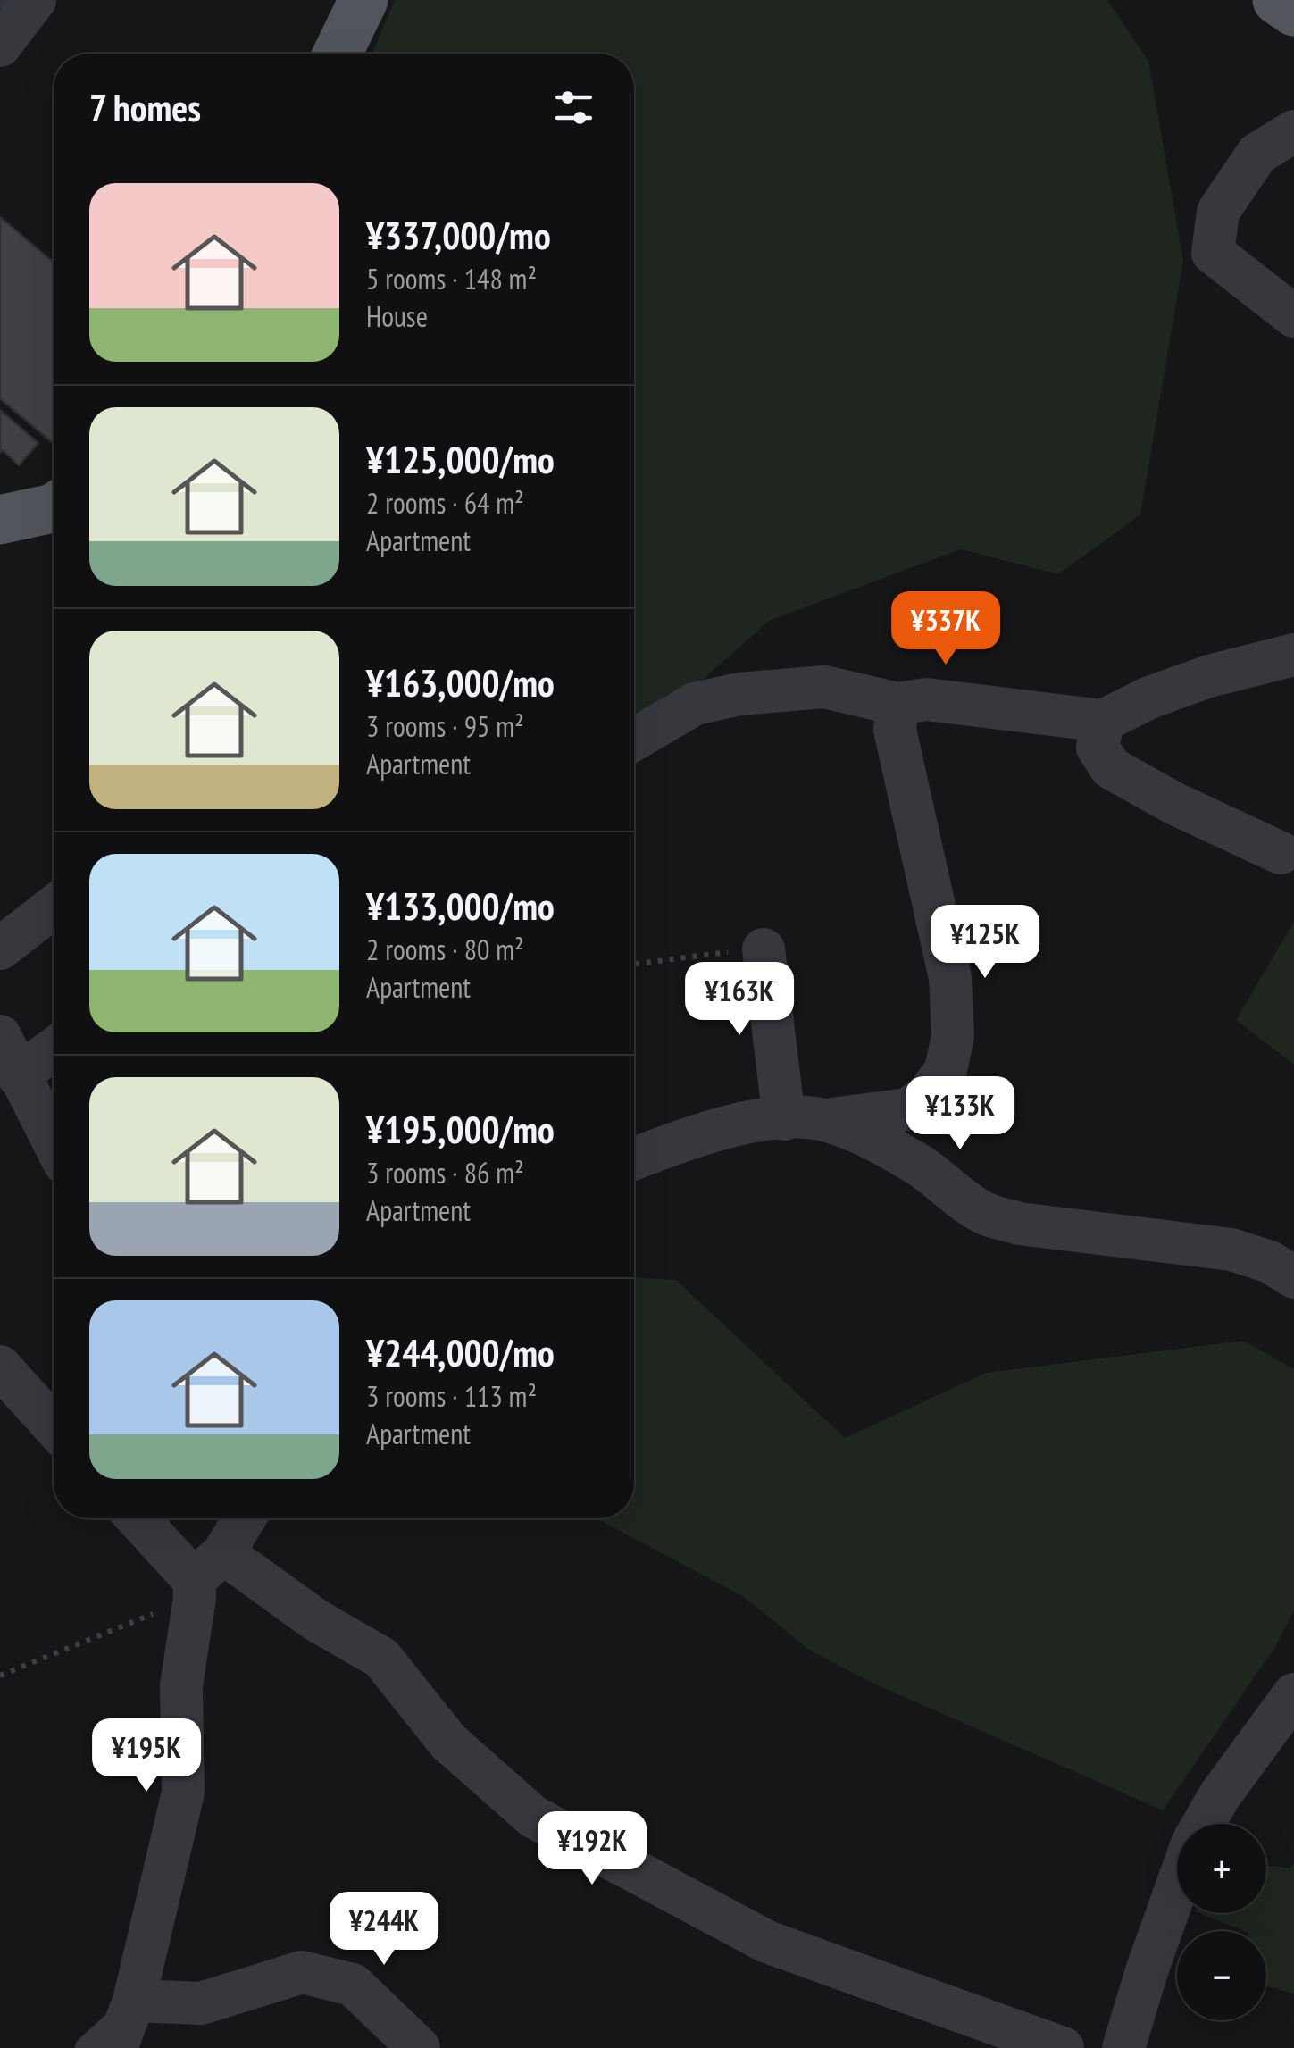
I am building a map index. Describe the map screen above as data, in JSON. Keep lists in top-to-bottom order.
{
  "page": {
    "heading": "7 homes",
    "list": [
      {
        "name": "¥337,000/mo",
        "note": "5 rooms · 148 m² · House"
      },
      {
        "name": "¥125,000/mo",
        "note": "2 rooms · 64 m² · Apartment"
      },
      {
        "name": "¥163,000/mo",
        "note": "3 rooms · 95 m² · Apartment"
      },
      {
        "name": "¥133,000/mo",
        "note": "2 rooms · 80 m² · Apartment"
      },
      {
        "name": "¥195,000/mo",
        "note": "3 rooms · 86 m² · Apartment"
      },
      {
        "name": "¥244,000/mo",
        "note": "3 rooms · 113 m² · Apartment"
      }
    ],
    "price": [
      "¥337K",
      "¥125K",
      "¥163K",
      "¥133K",
      "¥195K",
      "¥192K",
      "¥244K"
    ],
    "map_buttons": ["+", "−"]
  }
}
